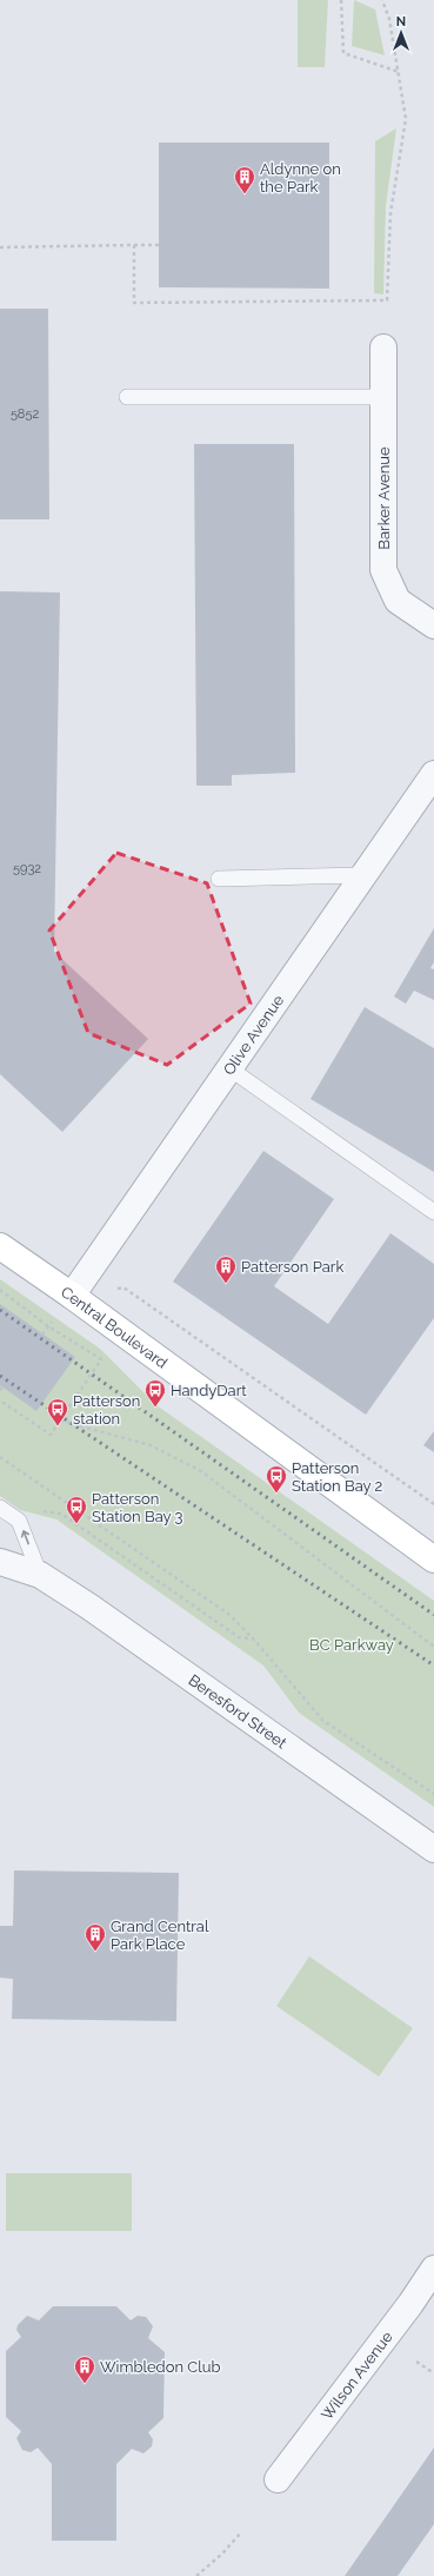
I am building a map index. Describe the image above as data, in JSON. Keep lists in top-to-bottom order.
{
  "streets": {
    "street": [
      "Barker Avenue",
      "Olive Avenue",
      "Central Boulevard",
      "Beresford Street",
      "Wilson Avenue"
    ]
  },
  "crossings": [
    ["Olive Avenue", "Central Boulevard"]
  ],
  "parks": ["BC Parkway"],
  "places": {
    "building": [
      "Aldynne on the Park",
      "Patterson Park",
      "Grand Central Park Place",
      "Wimbledon Club"
    ],
    "bus stop": [
      "HandyDart",
      "Patterson station",
      "Patterson Station Bay 2",
      "Patterson Station Bay 3"
    ]
  },
  "house_numbers": ["5852", "5932"],
  "north": "top"
}
